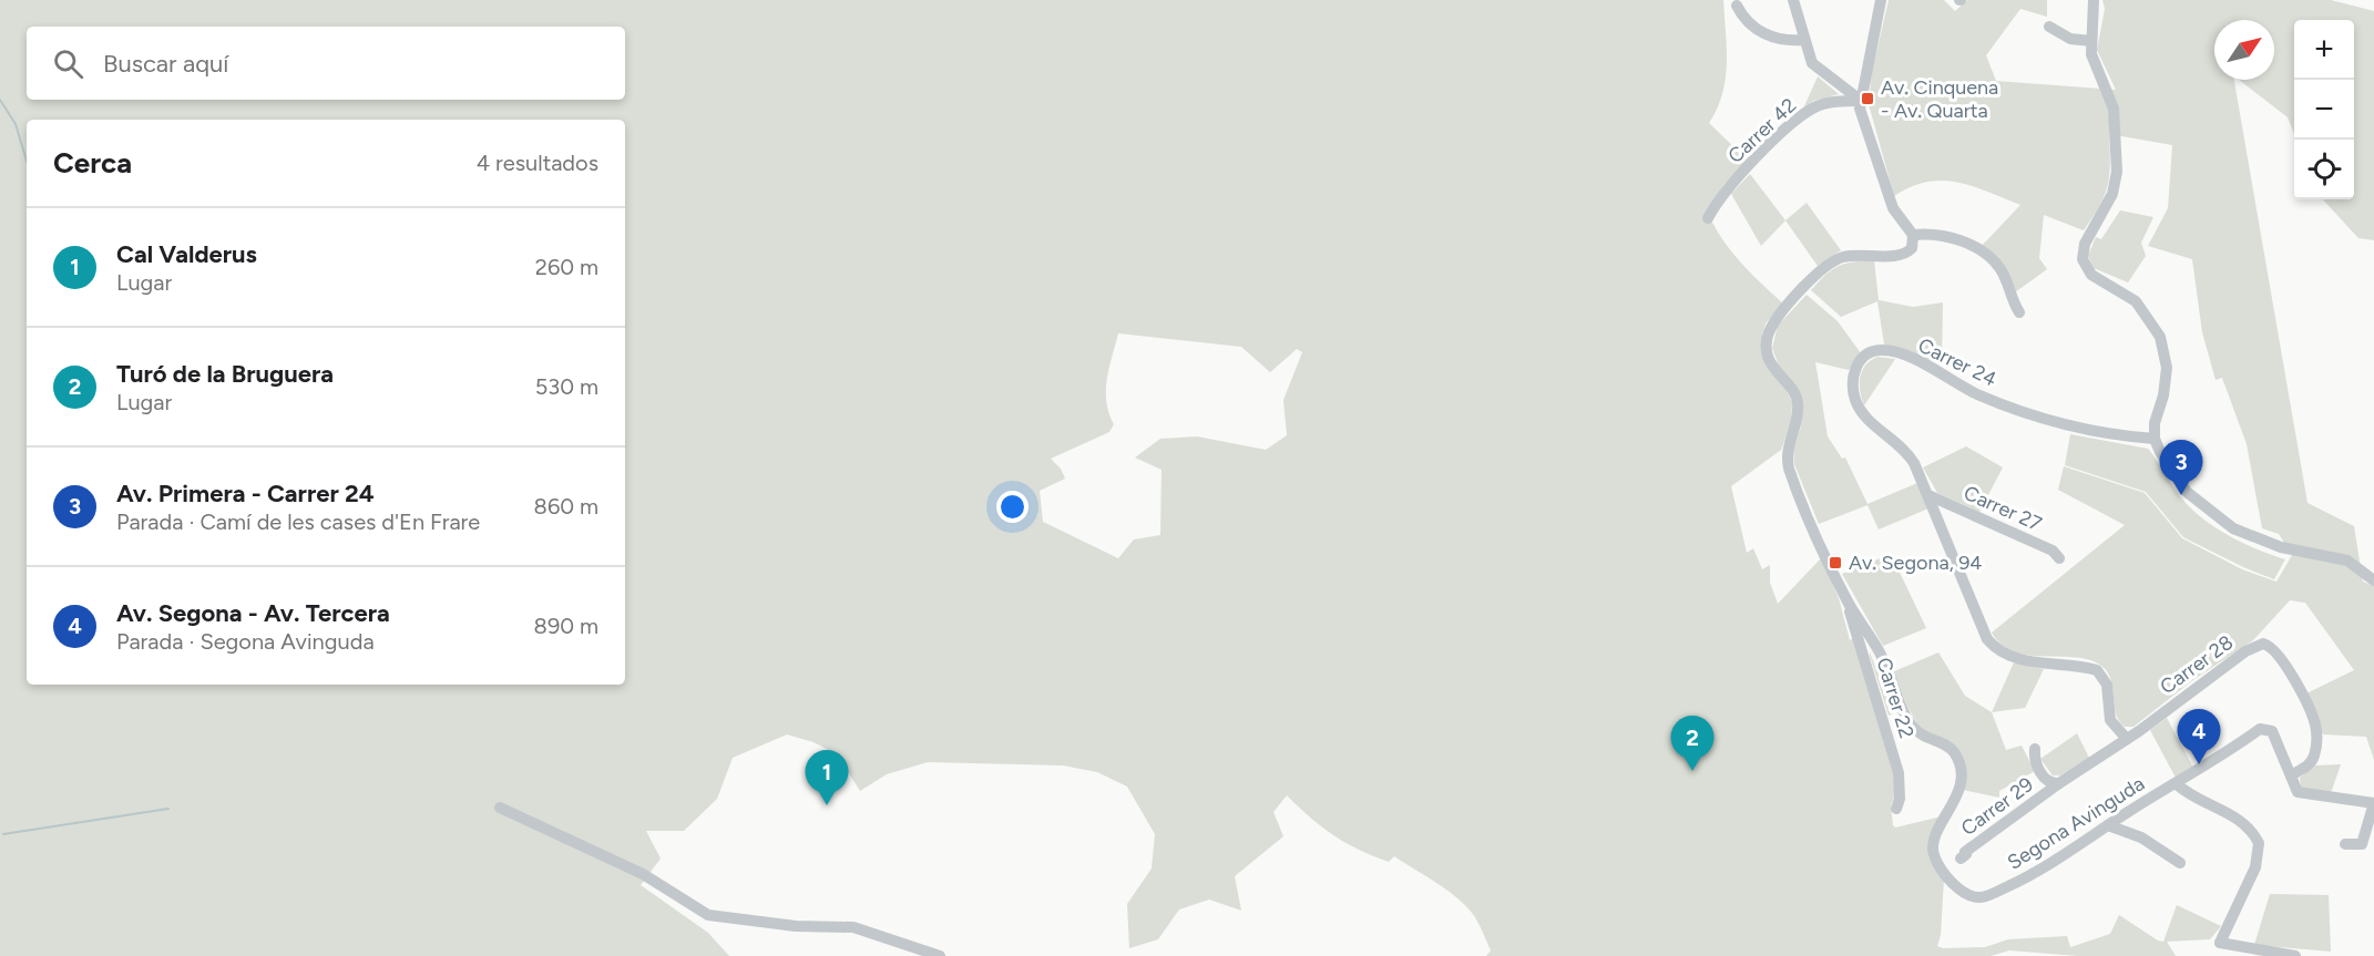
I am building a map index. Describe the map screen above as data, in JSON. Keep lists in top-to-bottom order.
{
  "streets": {
    "street": [
      "Carrer 42",
      "Carrer 24",
      "Carrer 27",
      "Carrer 28",
      "Carrer 22",
      "Carrer 29",
      "Segona Avinguda"
    ]
  },
  "crossings": [
    ["Carrer 24", "Carrer 27"],
    ["Carrer 24", "Carrer 28"],
    ["Carrer 28", "Carrer 29"],
    ["Carrer 28", "Segona Avinguda"],
    ["Carrer 22", "Segona Avinguda"]
  ],
  "places": {
    "transit": ["Av. Cinquena - Av. Quarta", "Av. Segona, 94"]
  },
  "north": "top right",
  "page": {
    "map_buttons": ["+", "−"],
    "search": "Buscar aquí",
    "heading": ["Cerca", "4 resultados"],
    "list": [
      {
        "mark": "1",
        "name": "Cal Valderus",
        "note": "Lugar",
        "value": "260 m"
      },
      {
        "mark": "2",
        "name": "Turó de la Bruguera",
        "note": "Lugar",
        "value": "530 m"
      },
      {
        "mark": "3",
        "name": "Av. Primera - Carrer 24",
        "note": "Parada · Camí de les cases d'En Frare",
        "value": "860 m"
      },
      {
        "mark": "4",
        "name": "Av. Segona - Av. Tercera",
        "note": "Parada · Segona Avinguda",
        "value": "890 m"
      }
    ],
    "pins": [
      "3",
      "4",
      "2",
      "1"
    ]
  }
}
